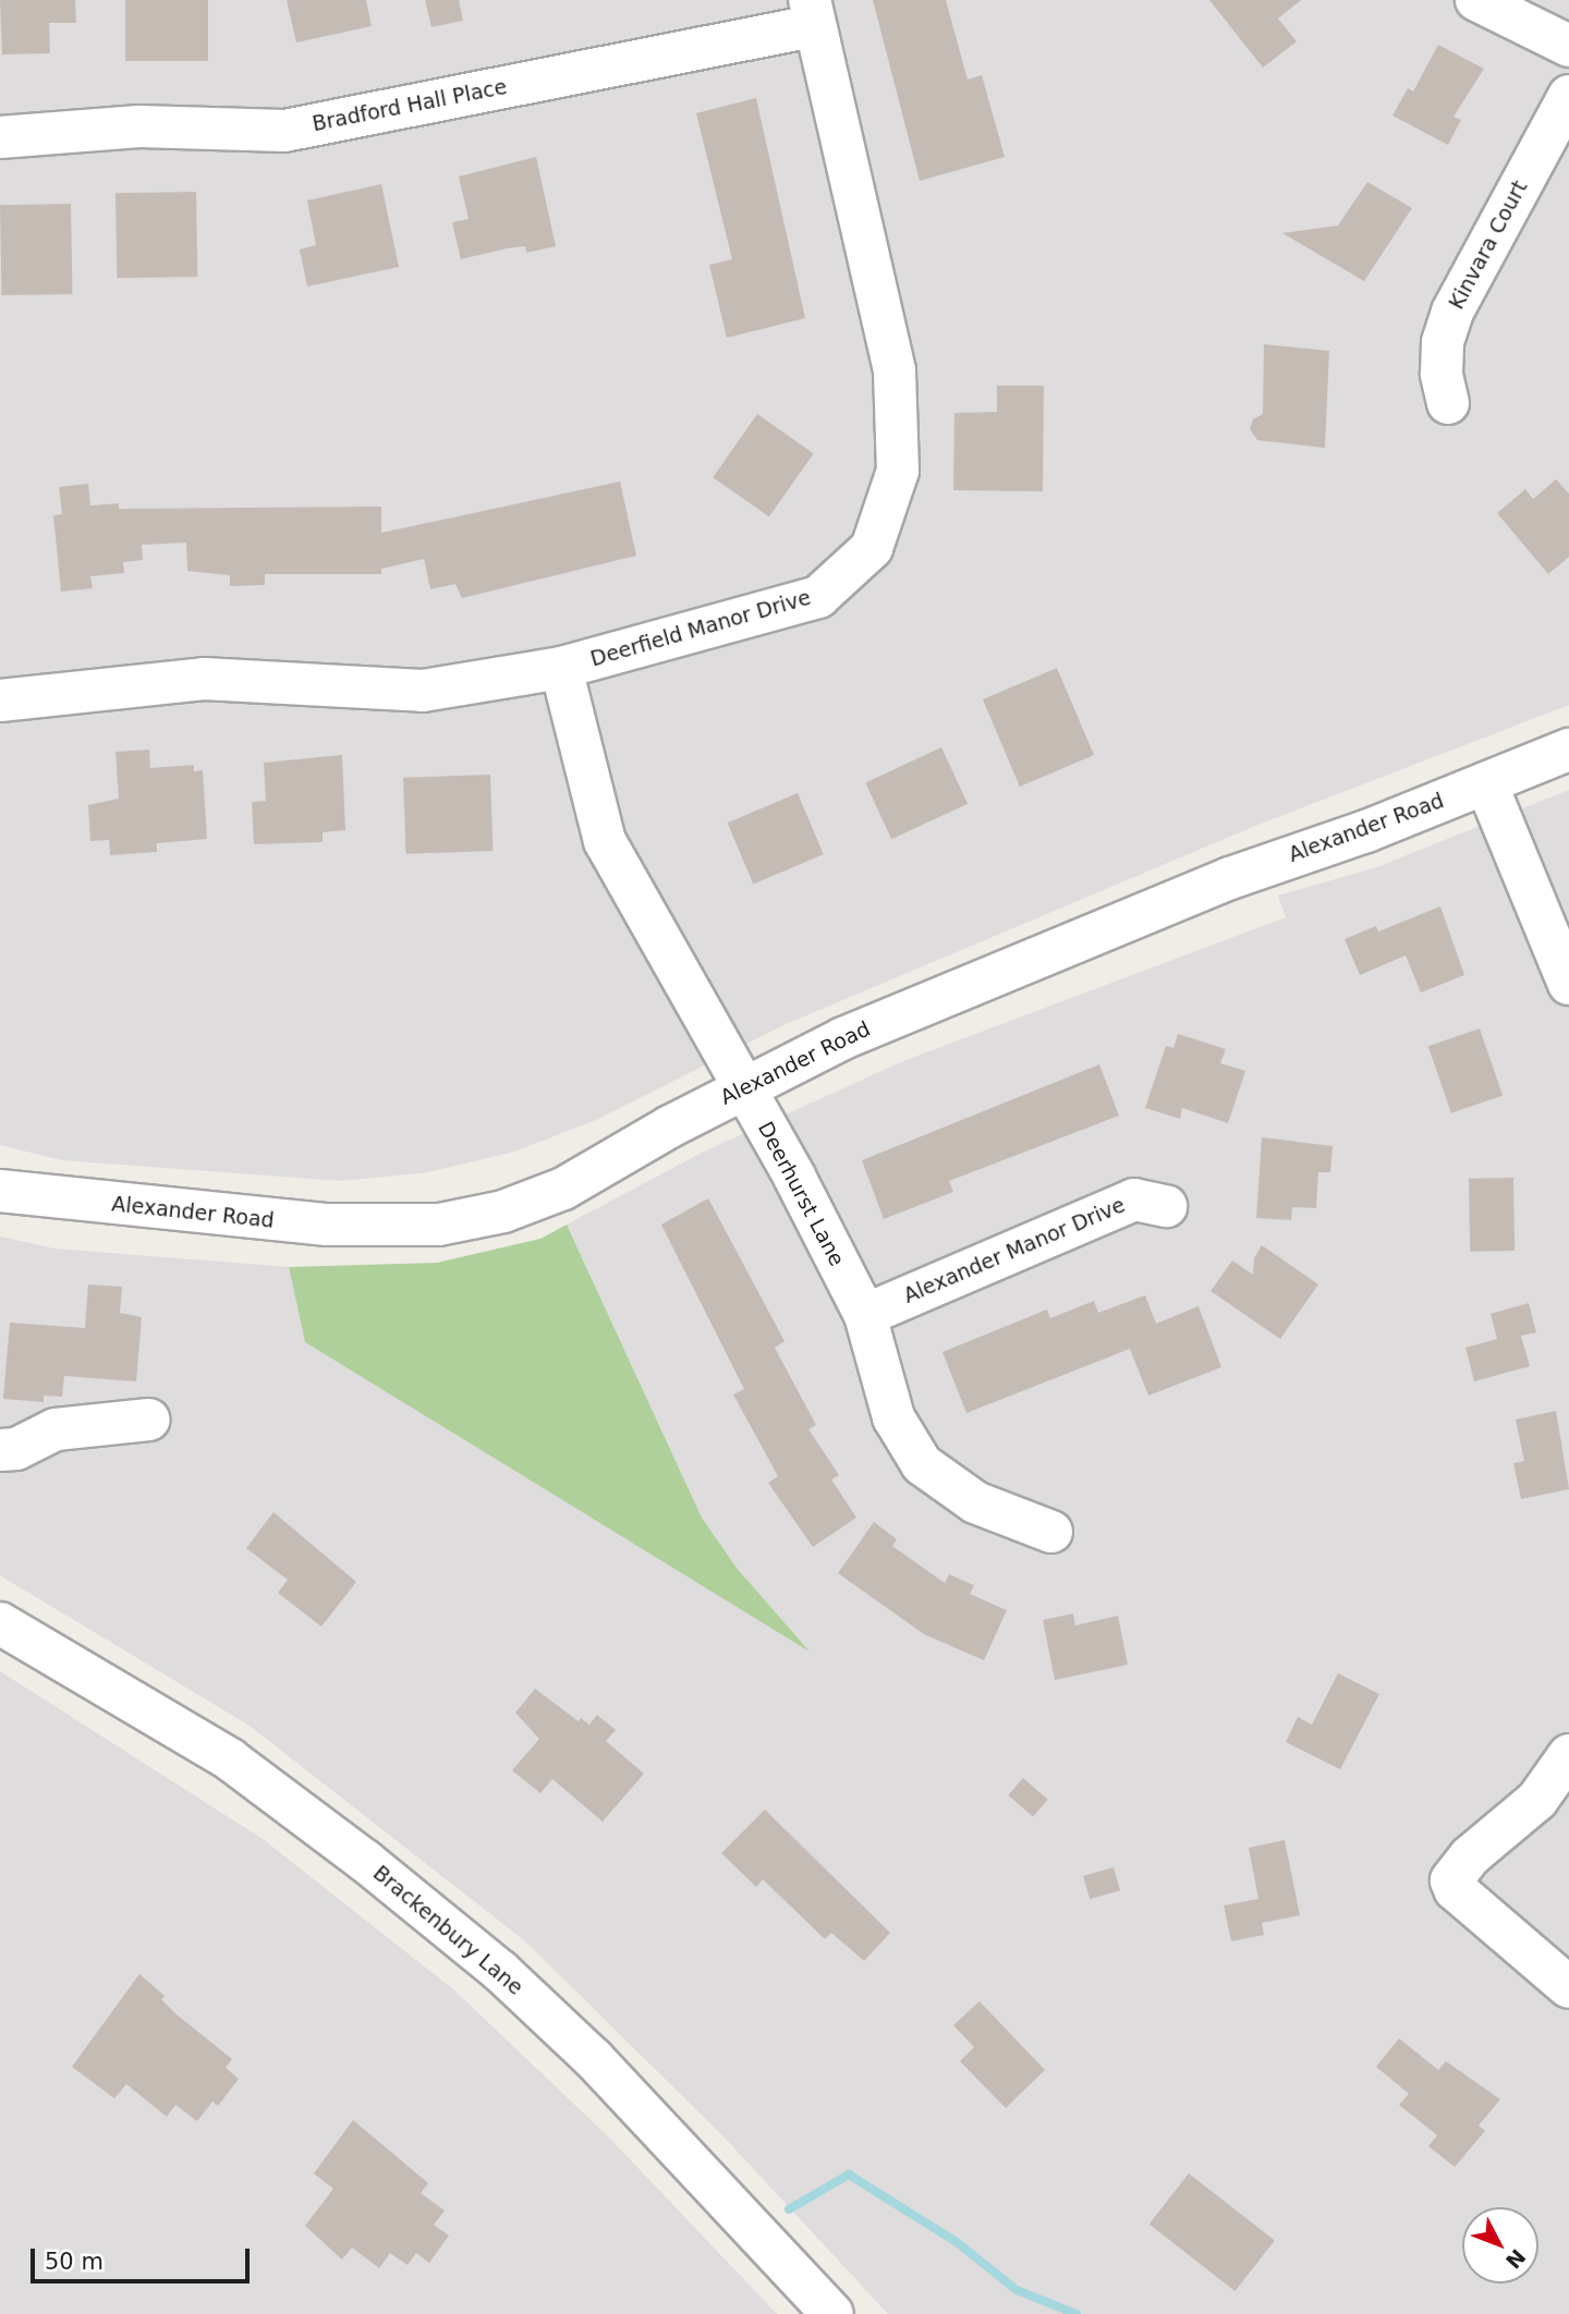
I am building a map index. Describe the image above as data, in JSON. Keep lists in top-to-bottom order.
{
  "streets": {
    "street": [
      "Bradford Hall Place",
      "Kinvara Court",
      "Deerfield Manor Drive",
      "Alexander Road",
      "Deerhurst Lane",
      "Alexander Manor Drive",
      "Brackenbury Lane"
    ]
  },
  "crossings": [
    ["Bradford Hall Place", "Deerfield Manor Drive"],
    ["Deerfield Manor Drive", "Deerhurst Lane"],
    ["Alexander Road", "Deerhurst Lane"],
    ["Deerhurst Lane", "Alexander Manor Drive"]
  ],
  "scale_bar": "50 m",
  "north": "bottom right"
}
